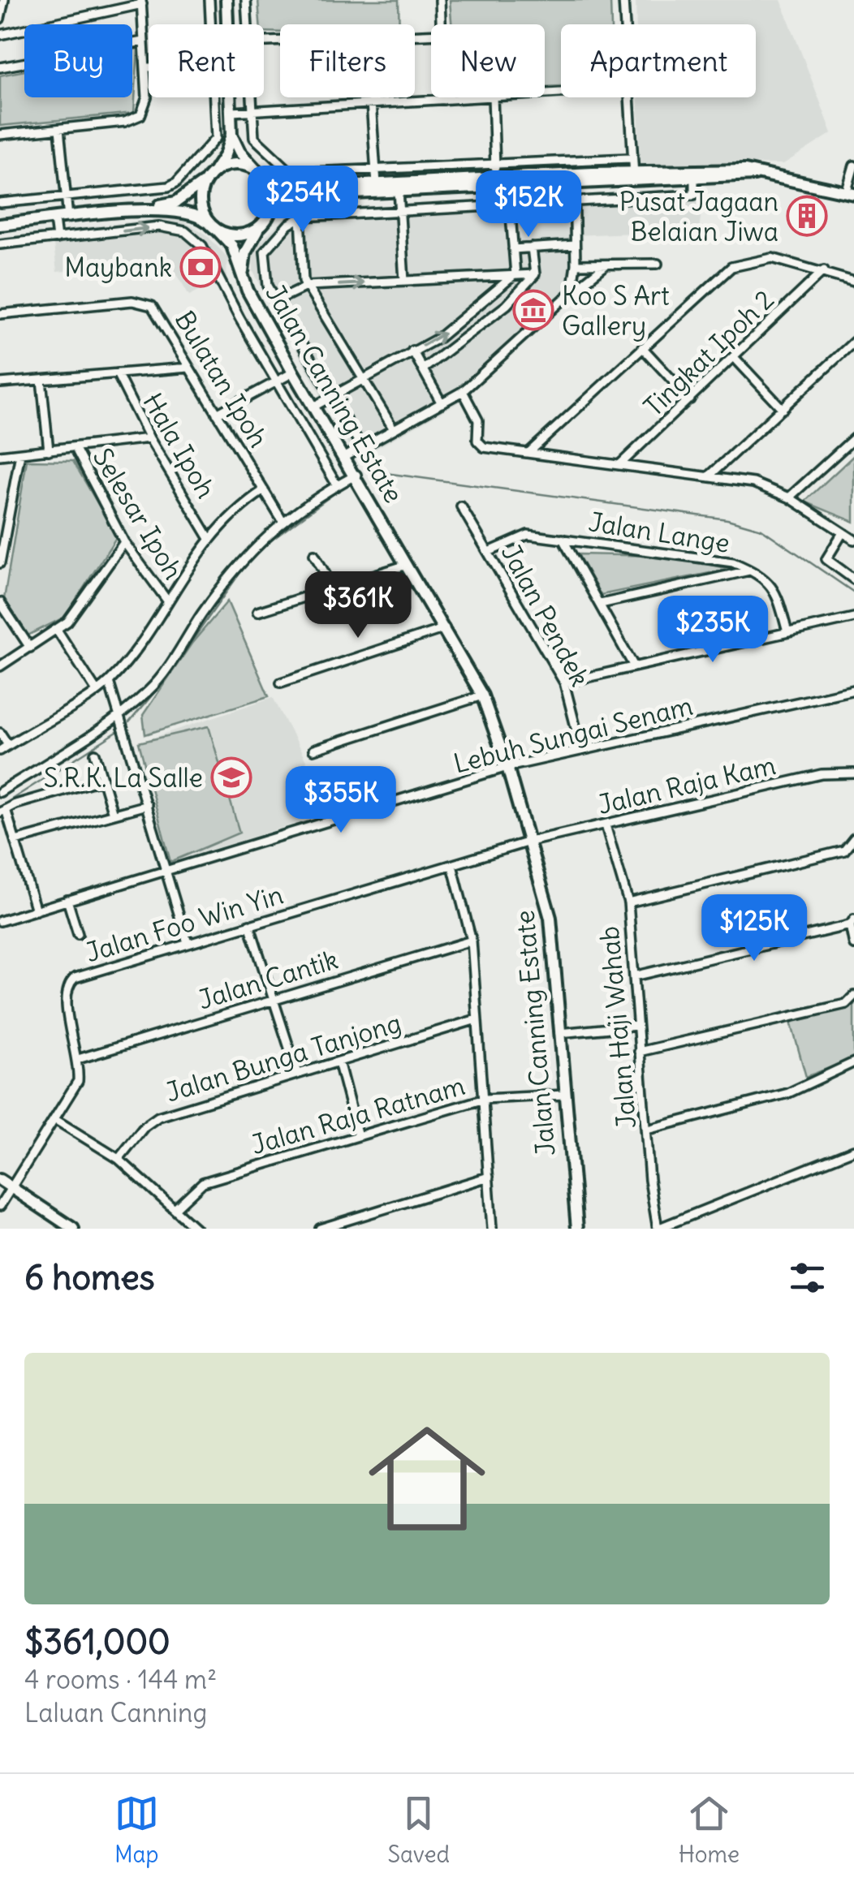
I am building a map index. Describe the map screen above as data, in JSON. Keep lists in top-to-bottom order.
{
  "streets": {
    "main road": ["Jalan Canning Estate"],
    "street": [
      "Tingkat Ipoh 2",
      "Bulatan Ipoh",
      "Hala Ipoh",
      "Selesar Ipoh",
      "Jalan Lange",
      "Jalan Pendek",
      "Lebuh Sungai Senam",
      "Jalan Raja Kam",
      "Jalan Foo Win Yin",
      "Jalan Cantik",
      "Jalan Haji Wahab",
      "Jalan Bunga Tanjong",
      "Jalan Raja Ratnam"
    ]
  },
  "crossings": [
    ["Jalan Canning Estate", "Lebuh Sungai Senam"],
    ["Jalan Canning Estate", "Jalan Raja Kam"],
    ["Jalan Canning Estate", "Jalan Foo Win Yin"],
    ["Jalan Canning Estate", "Jalan Raja Ratnam"],
    ["Jalan Lange", "Jalan Pendek"],
    ["Jalan Pendek", "Lebuh Sungai Senam"],
    ["Jalan Raja Kam", "Jalan Foo Win Yin"],
    ["Jalan Raja Kam", "Jalan Haji Wahab"],
    ["Jalan Foo Win Yin", "Jalan Cantik"]
  ],
  "places": {
    "building": ["Pusat Jagaan Belaian Jiwa"],
    "bank": ["Maybank"],
    "museum": ["Koo S Art Gallery"],
    "school or university": ["S.R.K. La Salle"]
  },
  "page": {
    "chip": [
      "Buy",
      "Rent",
      "Filters",
      "New",
      "Apartment"
    ],
    "price": [
      "$254K",
      "$152K",
      "$361K",
      "$235K",
      "$355K",
      "$125K"
    ],
    "heading": "6 homes",
    "list": [
      {
        "name": "$361,000",
        "note": "4 rooms · 144 m² · Laluan Canning"
      }
    ],
    "tabs": ["Map", "Saved", "Home"]
  }
}
